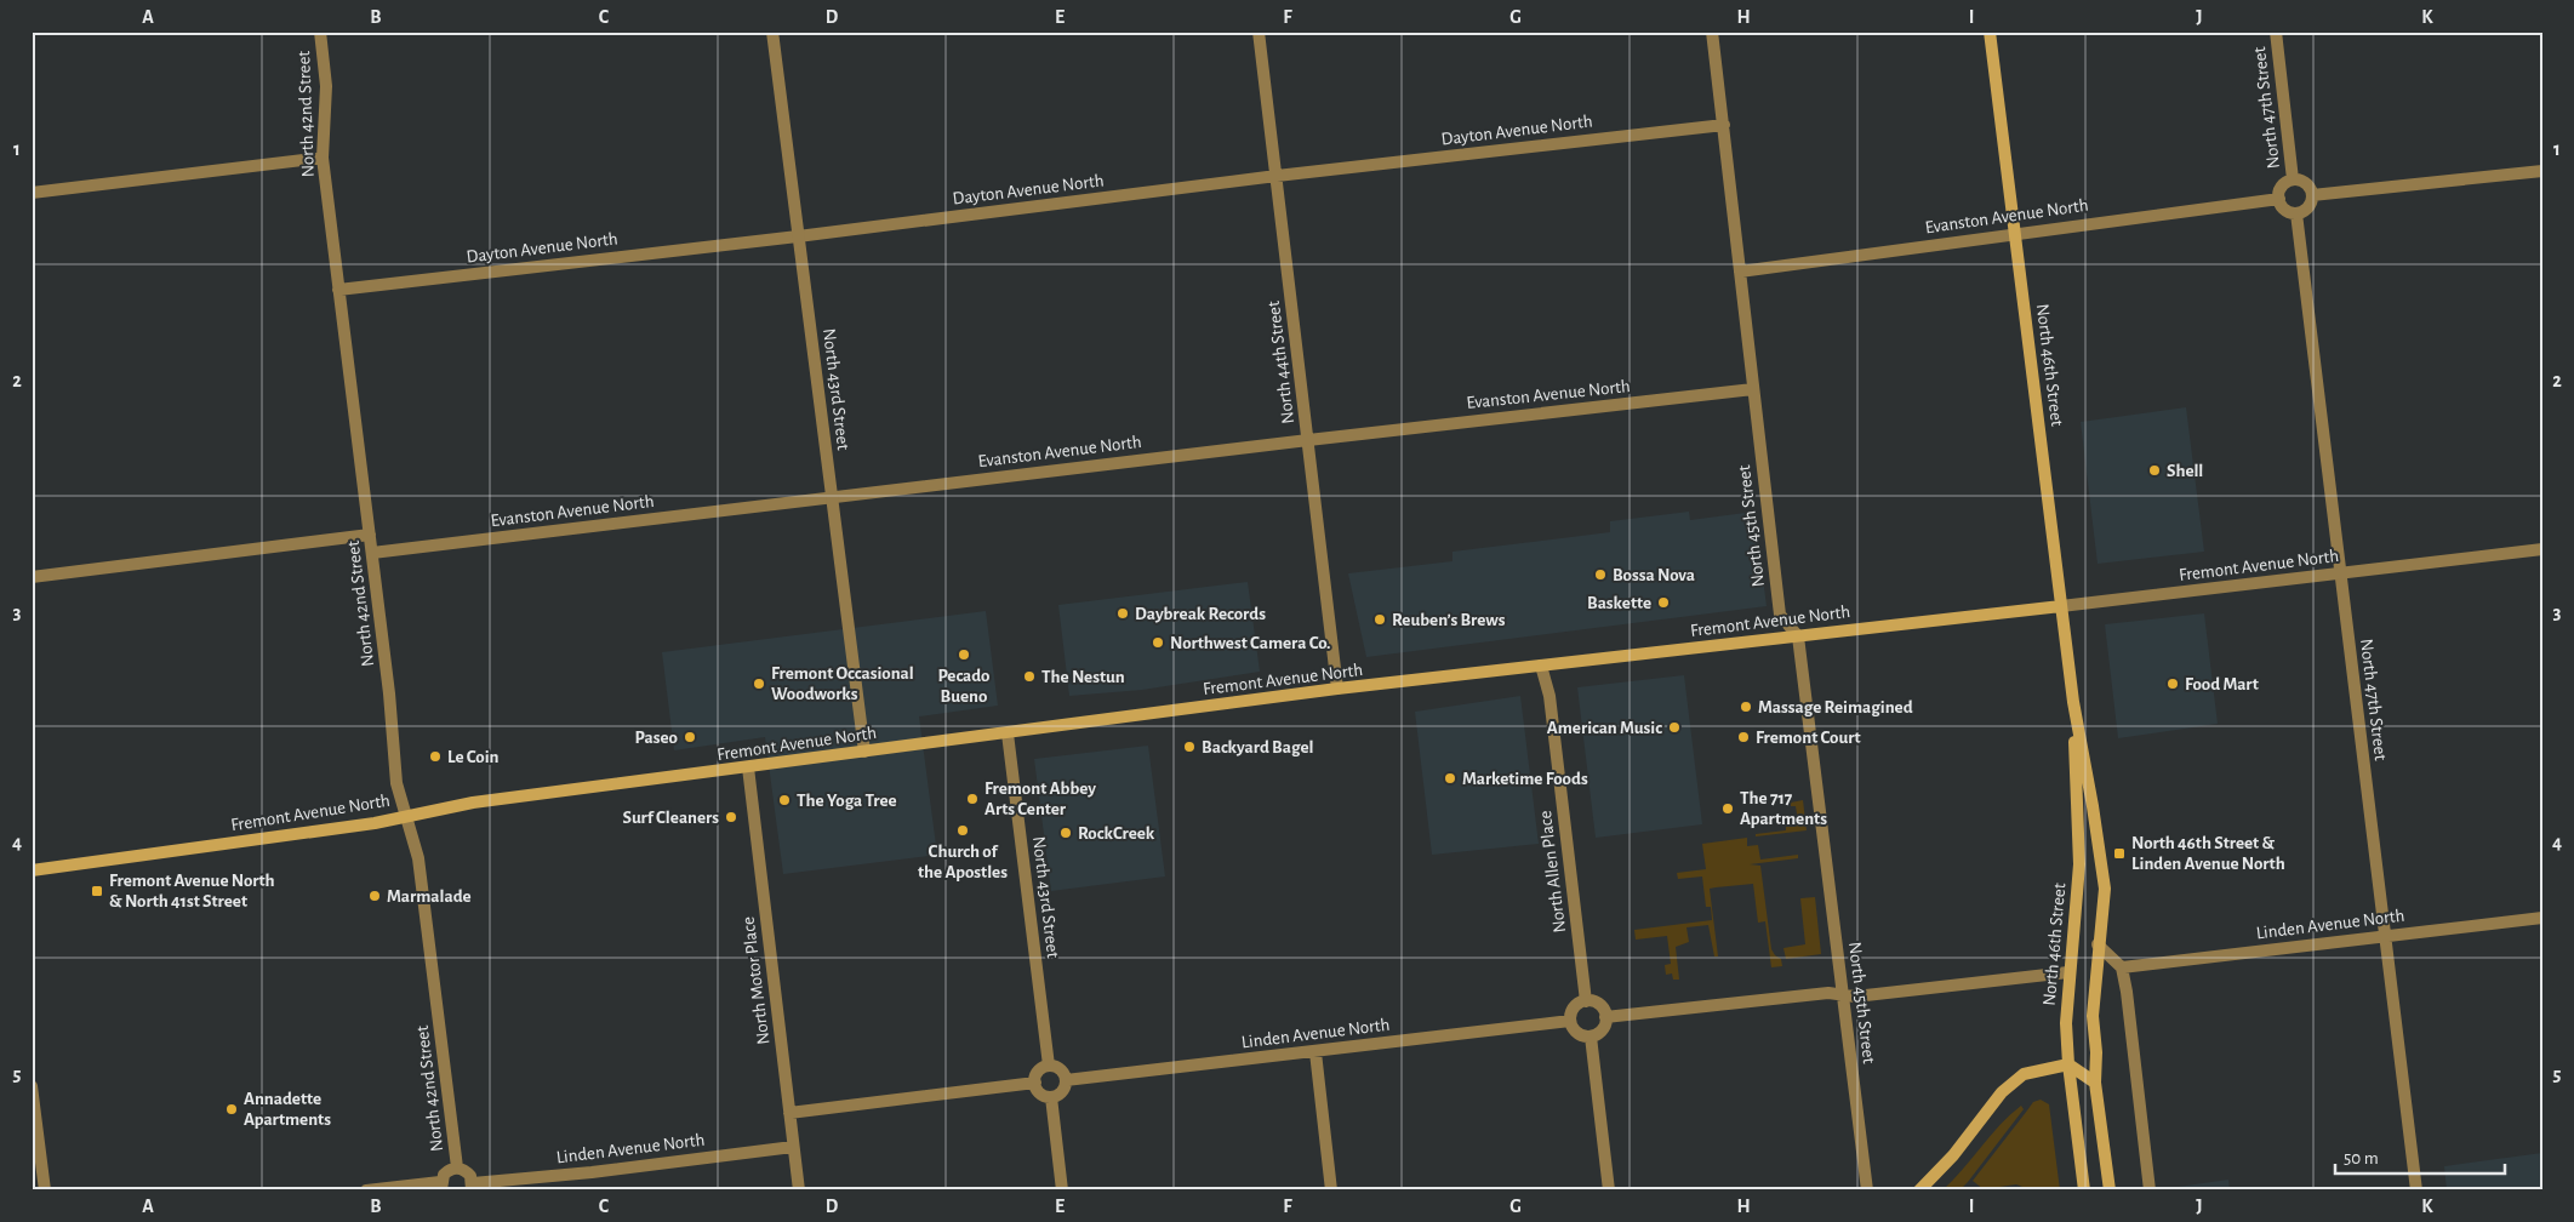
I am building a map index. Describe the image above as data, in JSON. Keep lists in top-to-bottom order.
{
  "streets": {
    "main road": ["North 46th Street", "Fremont Avenue North"],
    "street": [
      "North 47th Street",
      "North 42nd Street",
      "Dayton Avenue North",
      "Evanston Avenue North",
      "North 44th Street",
      "North 43rd Street",
      "North 45th Street",
      "North Allen Place",
      "Linden Avenue North",
      "North Motor Place"
    ]
  },
  "crossings": [
    ["North 47th Street", "Evanston Avenue North"],
    ["North 47th Street", "Fremont Avenue North"],
    ["North 47th Street", "Linden Avenue North"],
    ["North 42nd Street", "Dayton Avenue North"],
    ["North 42nd Street", "Evanston Avenue North"],
    ["North 42nd Street", "Fremont Avenue North"],
    ["Dayton Avenue North", "North 44th Street"],
    ["Dayton Avenue North", "North 43rd Street"],
    ["Dayton Avenue North", "North 45th Street"],
    ["Evanston Avenue North", "North 44th Street"],
    ["Evanston Avenue North", "North 46th Street"],
    ["Evanston Avenue North", "North 43rd Street"],
    ["Evanston Avenue North", "North 45th Street"],
    ["North 44th Street", "Fremont Avenue North"],
    ["North 46th Street", "Fremont Avenue North"],
    ["North 43rd Street", "Fremont Avenue North"],
    ["North 43rd Street", "Linden Avenue North"],
    ["North 45th Street", "Fremont Avenue North"],
    ["Fremont Avenue North", "North Allen Place"],
    ["Fremont Avenue North", "North Motor Place"],
    ["North Allen Place", "Linden Avenue North"],
    ["Linden Avenue North", "North Motor Place"]
  ],
  "places": {
    "other": [
      "Shell",
      "Bossa Nova",
      "Baskette",
      "Daybreak Records",
      "Reuben’s Brews",
      "Northwest Camera Co.",
      "Pecado Bueno",
      "The Nestun",
      "Fremont Occasional Woodworks",
      "Food Mart",
      "Massage Reimagined",
      "American Music",
      "Paseo",
      "Fremont Court",
      "Backyard Bagel",
      "Le Coin",
      "Marketime Foods",
      "Fremont Abbey Arts Center",
      "The Yoga Tree",
      "The 717 Apartments",
      "Surf Cleaners",
      "Church of the Apostles",
      "RockCreek",
      "Marmalade",
      "Annadette Apartments"
    ],
    "transit": ["North 46th Street & Linden Avenue North", "Fremont Avenue North & North 41st Street"]
  },
  "scale_bar": "50 m",
  "grid": {
    "columns": [
      "A",
      "B",
      "C",
      "D",
      "E",
      "F",
      "G",
      "H",
      "I",
      "J",
      "K"
    ],
    "rows": [
      "1",
      "2",
      "3",
      "4",
      "5"
    ]
  }
}
